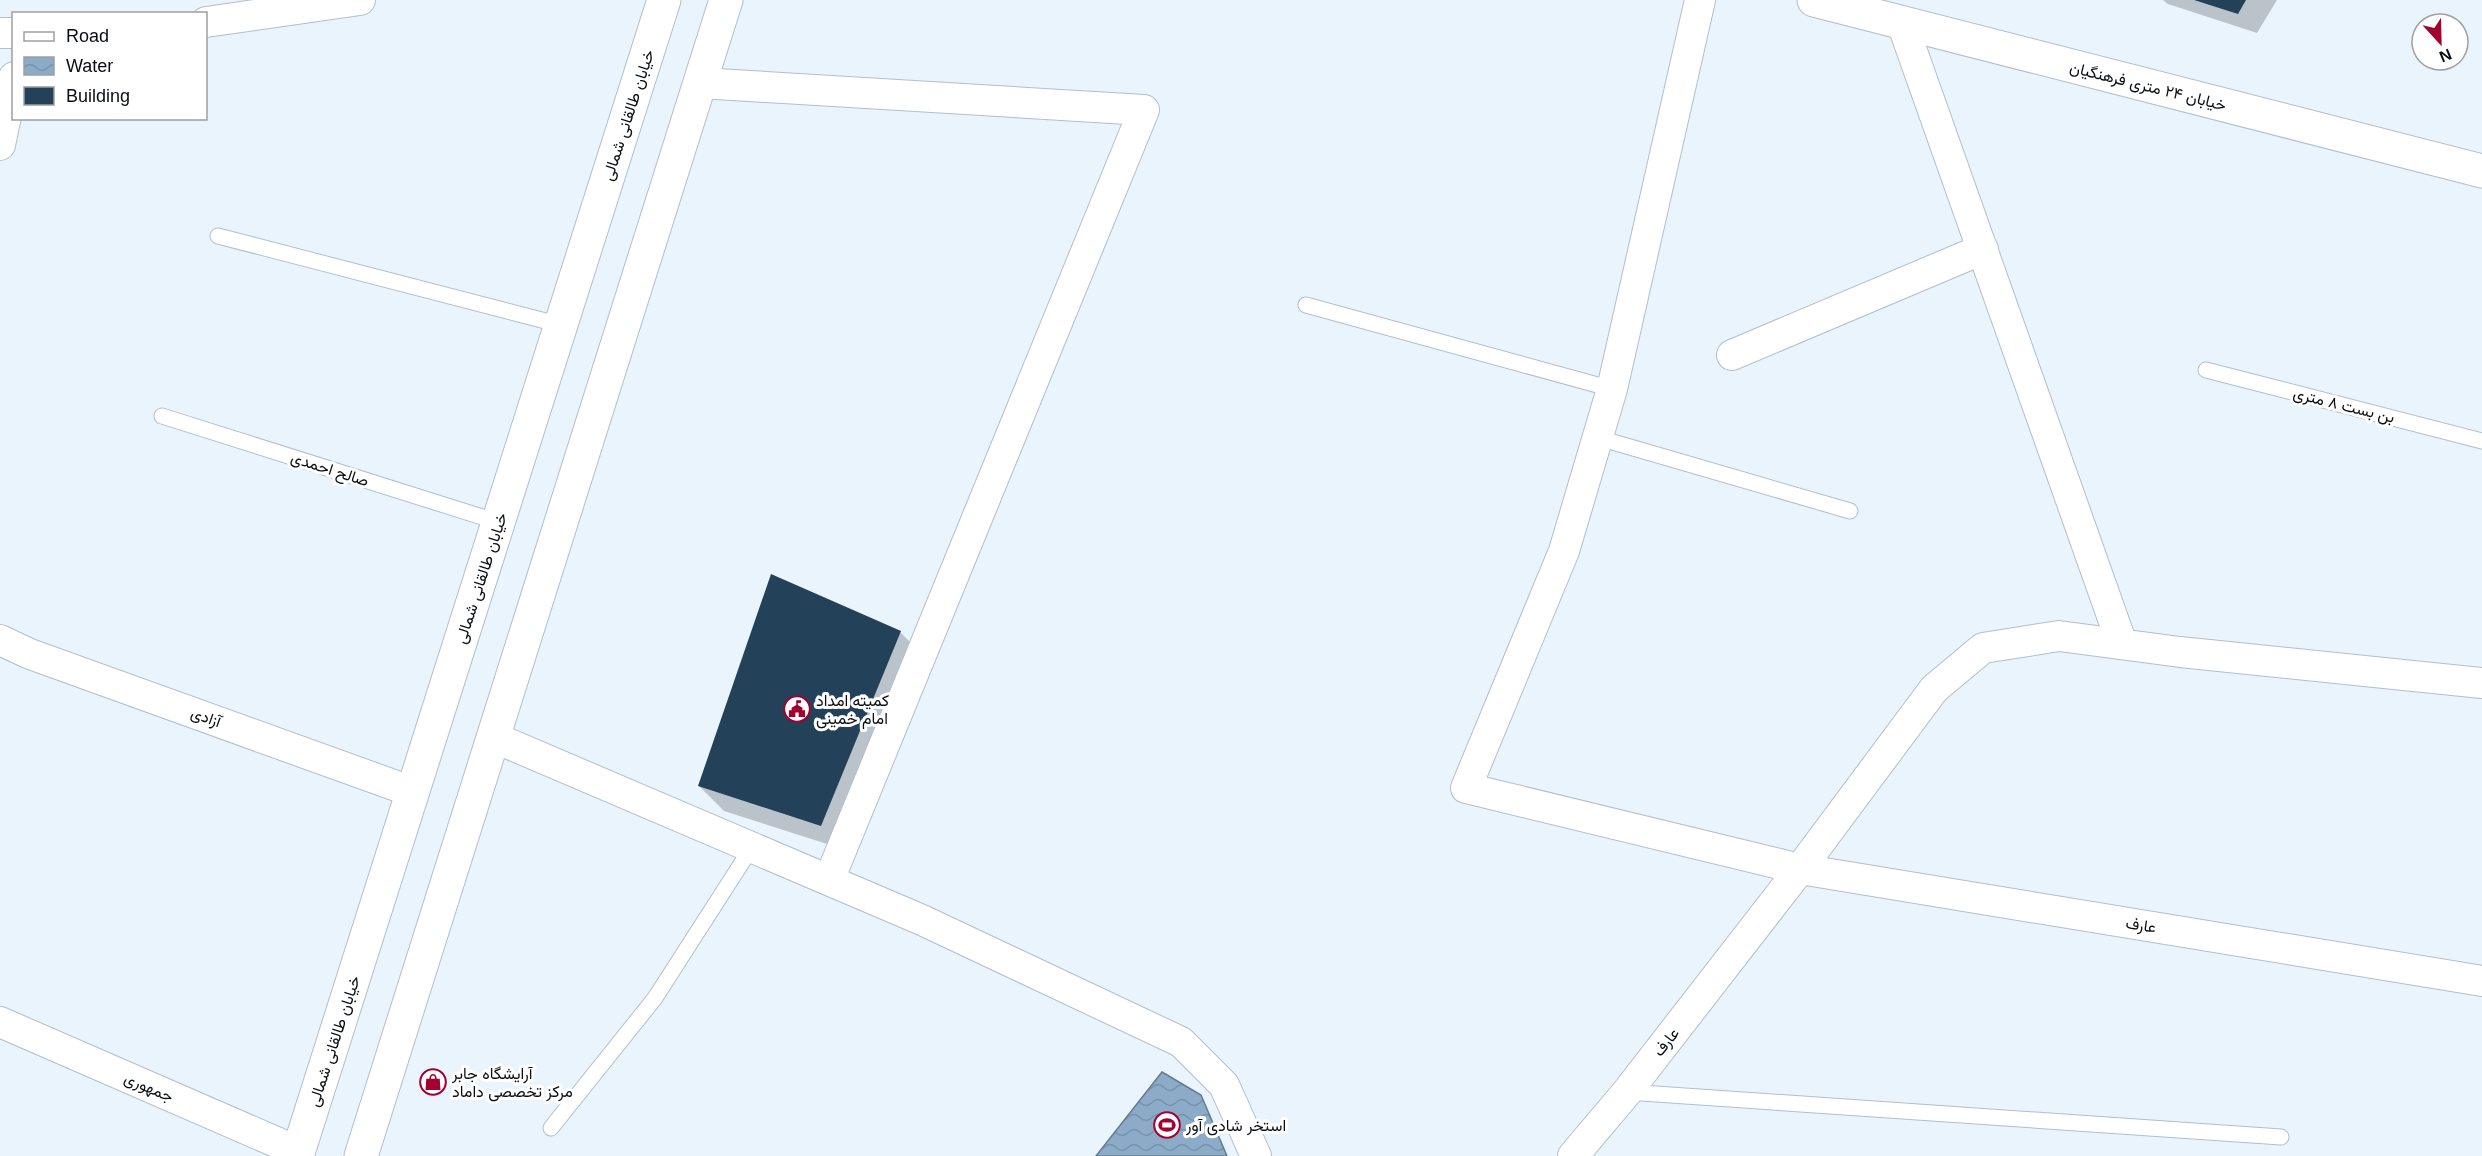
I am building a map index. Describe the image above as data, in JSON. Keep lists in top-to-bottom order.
{
  "streets": {
    "main road": ["خیابان ۲۴ متری فرهنگیان", "خیابان طالقانی شمالی"],
    "street": ["آزادی", "عارف", "جمهوری"],
    "lane": ["بن بست ۸ متری", "صالح احمدی"]
  },
  "crossings": [
    ["خیابان طالقانی شمالی", "صالح احمدی"],
    ["خیابان طالقانی شمالی", "آزادی"],
    ["خیابان طالقانی شمالی", "جمهوری"]
  ],
  "places": {
    "public building": ["کمیته امداد امام خمینی"],
    "shop": ["آرایشگاه جابر مرکز تخصصی داماد"],
    "sports": ["استخر شادی آور"]
  },
  "legend": ["Road", "Water", "Building"],
  "north": "bottom"
}
